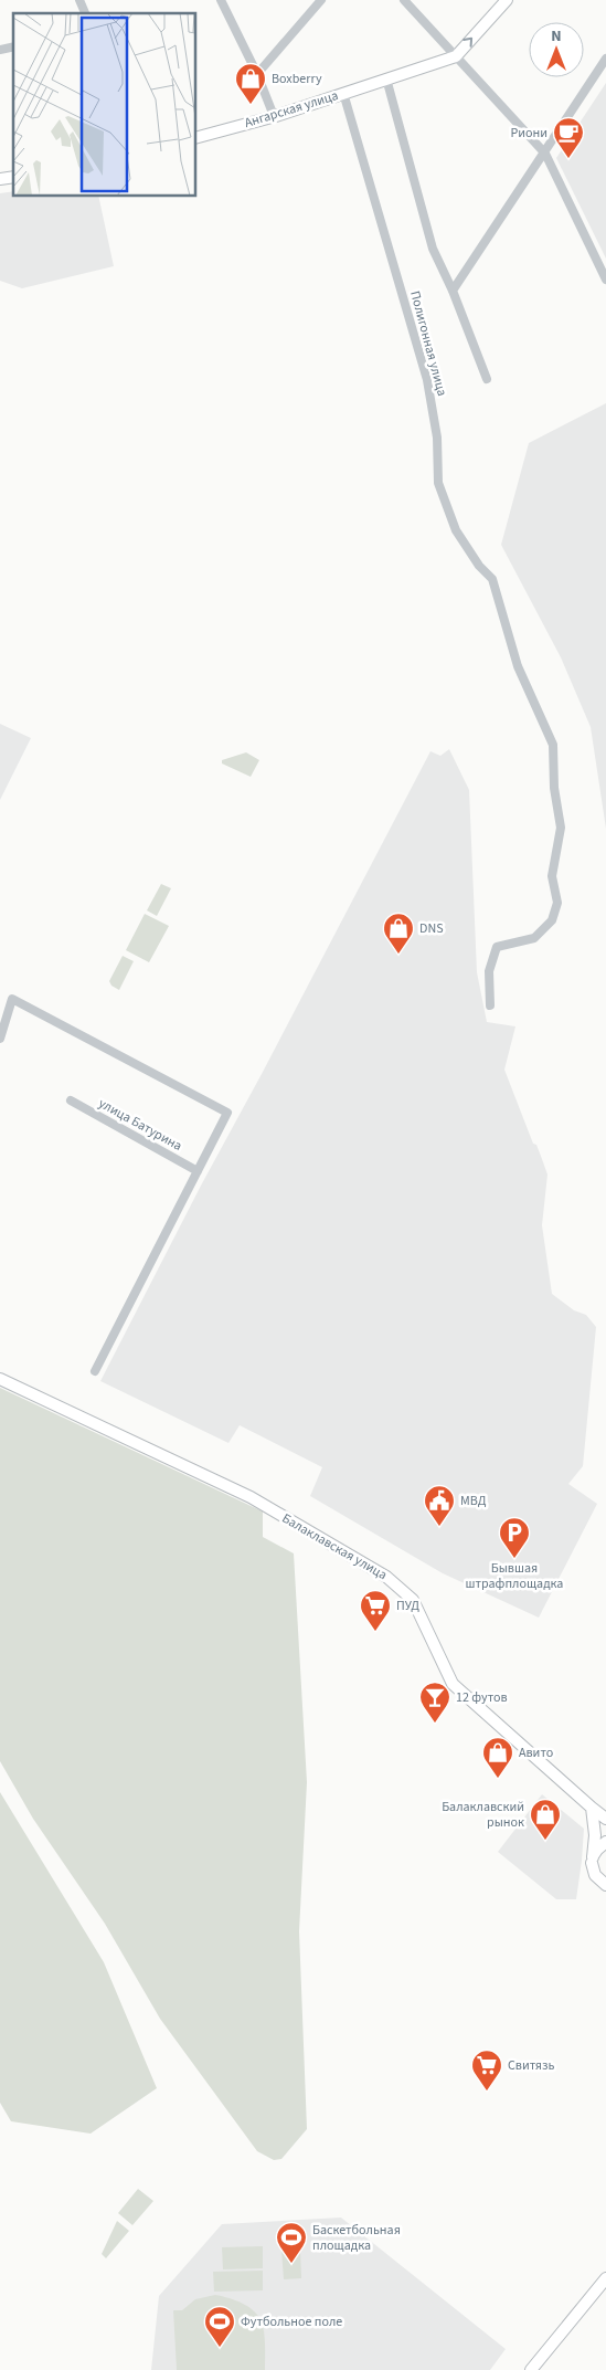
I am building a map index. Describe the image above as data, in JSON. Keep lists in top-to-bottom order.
{
  "streets": {
    "main road": ["Ангарская улица", "Балаклавская улица"],
    "street": ["Полигонная улица", "улица Батурина"]
  },
  "crossings": [
    ["Ангарская улица", "Полигонная улица"]
  ],
  "places": {
    "shop": [
      "Boxberry",
      "DNS",
      "Авито",
      "Балаклавский рынок"
    ],
    "cafe": ["Риони"],
    "public building": ["МВД"],
    "parking": ["Бывшая штрафплощадка"],
    "supermarket": ["ПУД", "Свитязь"],
    "bar": ["12 футов"],
    "sports": ["Баскетбольная площадка", "Футбольное поле"]
  },
  "north": "top"
}
